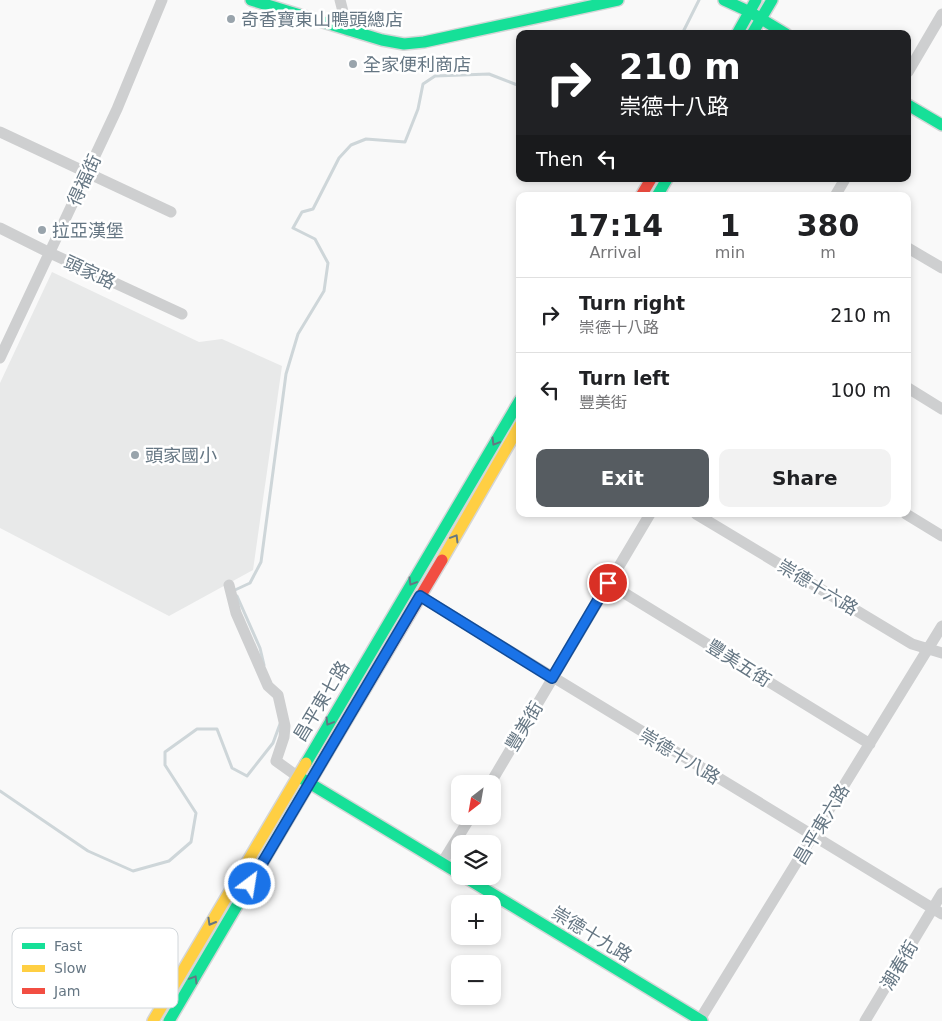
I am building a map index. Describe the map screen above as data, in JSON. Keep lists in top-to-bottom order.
{
  "streets": {
    "street": [
      "得福街",
      "頭家路",
      "崇德十六路",
      "豐美五街",
      "昌平東七路",
      "豐美街",
      "崇德十八路",
      "昌平東六路",
      "崇德十九路",
      "潮春街"
    ]
  },
  "crossings": [
    ["得福街", "頭家路"],
    ["崇德十六路", "昌平東六路"],
    ["豐美五街", "豐美街"],
    ["豐美五街", "昌平東六路"],
    ["昌平東七路", "崇德十八路"],
    ["豐美街", "崇德十八路"],
    ["崇德十八路", "昌平東六路"],
    ["崇德十八路", "潮春街"],
    ["昌平東六路", "崇德十九路"]
  ],
  "places": [
    "奇香寶東山鴨頭總店",
    "全家便利商店",
    "拉亞漢堡",
    "頭家國小"
  ],
  "legend": ["Fast", "Slow", "Jam"],
  "north": "bottom left",
  "page": {
    "turn": ["210 m", "崇德十八路"],
    "then": "Then",
    "eta": [
      "17:14",
      "Arrival",
      "1",
      "min",
      "380",
      "m"
    ],
    "list": [
      {
        "name": "Turn right",
        "note": "崇德十八路",
        "value": "210 m"
      },
      {
        "name": "Turn left",
        "note": "豐美街",
        "value": "100 m"
      }
    ],
    "buttons": ["Exit", "Share"],
    "map_buttons": ["+", "−"]
  }
}
